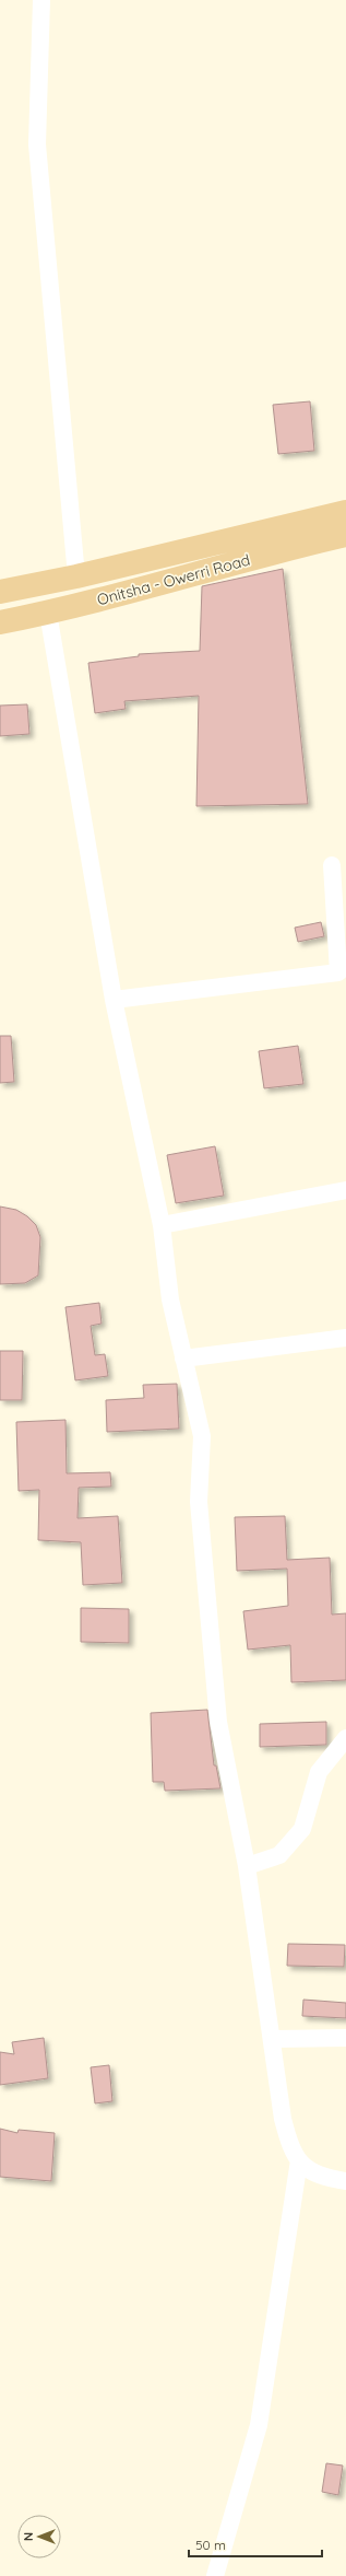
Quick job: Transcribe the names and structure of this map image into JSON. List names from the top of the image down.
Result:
{
  "streets": {
    "highway": ["Onitsha - Owerri Road"]
  },
  "scale_bar": "50 m",
  "north": "left"
}
